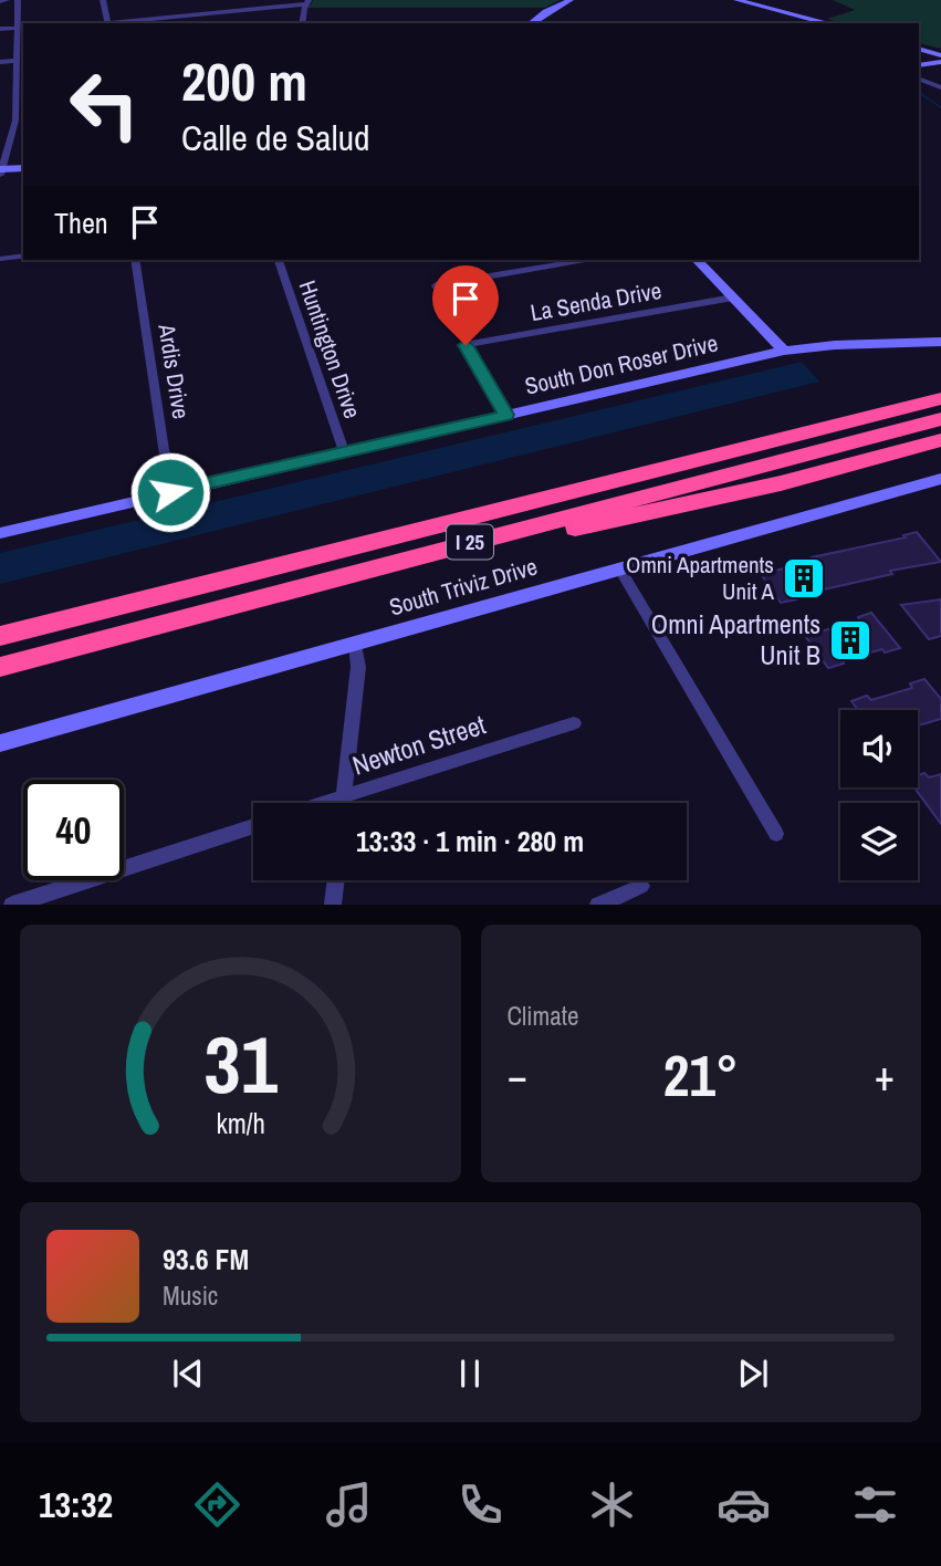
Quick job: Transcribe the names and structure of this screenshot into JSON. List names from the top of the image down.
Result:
{
  "streets": {
    "highway": ["I 25"],
    "street": [
      "La Senda Drive",
      "Huntington Drive",
      "South Don Roser Drive",
      "Ardis Drive",
      "South Triviz Drive",
      "Newton Street"
    ]
  },
  "crossings": [
    ["Huntington Drive", "South Don Roser Drive"],
    ["South Don Roser Drive", "Ardis Drive"]
  ],
  "places": {
    "building": ["Omni Apartments Unit A", "Omni Apartments Unit B"]
  },
  "page": {
    "turn": ["200 m", "Calle de Salud"],
    "then": "Then",
    "limit": "40",
    "trip": "13:33 · 1 min · 280 m",
    "tile": "Climate",
    "heat": ["−", "21°", "+"],
    "song": ["93.6 FM", "Music"],
    "tabs": "13:32",
    "gauge": ["31", "km/h"]
  }
}
